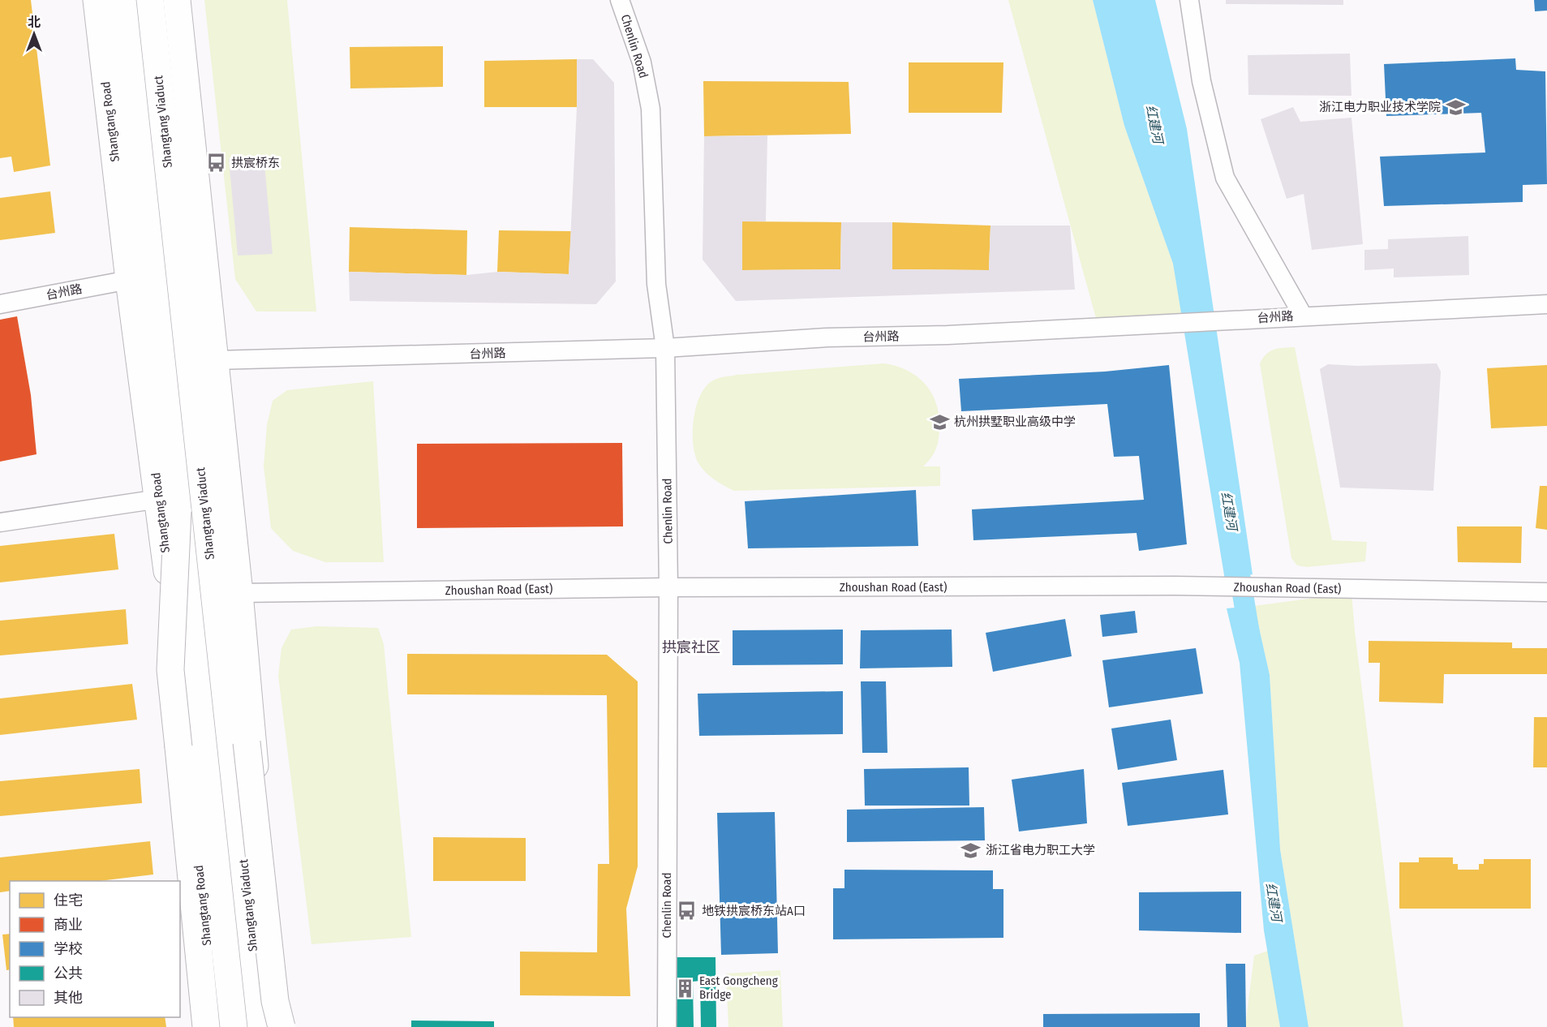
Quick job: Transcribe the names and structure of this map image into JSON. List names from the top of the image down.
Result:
{
  "streets": {
    "main road": ["Shangtang Road", "Shangtang Viaduct"],
    "street": ["Chenlin Road", "台州路", "Zhoushan Road (East)"]
  },
  "crossings": [
    ["Chenlin Road", "台州路"],
    ["Chenlin Road", "Zhoushan Road (East)"],
    ["Shangtang Road", "台州路"]
  ],
  "districts": ["拱宸社区"],
  "water": ["红建河"],
  "places": {
    "school or university": ["浙江电力职业技术学院", "杭州拱墅职业高级中学", "浙江省电力职工大学"],
    "bus stop": ["拱宸桥东", "地铁拱宸桥东站A口"],
    "building": ["East Gongcheng Bridge"]
  },
  "legend": [
    "住宅",
    "商业",
    "学校",
    "公共",
    "其他"
  ],
  "north": "top"
}
